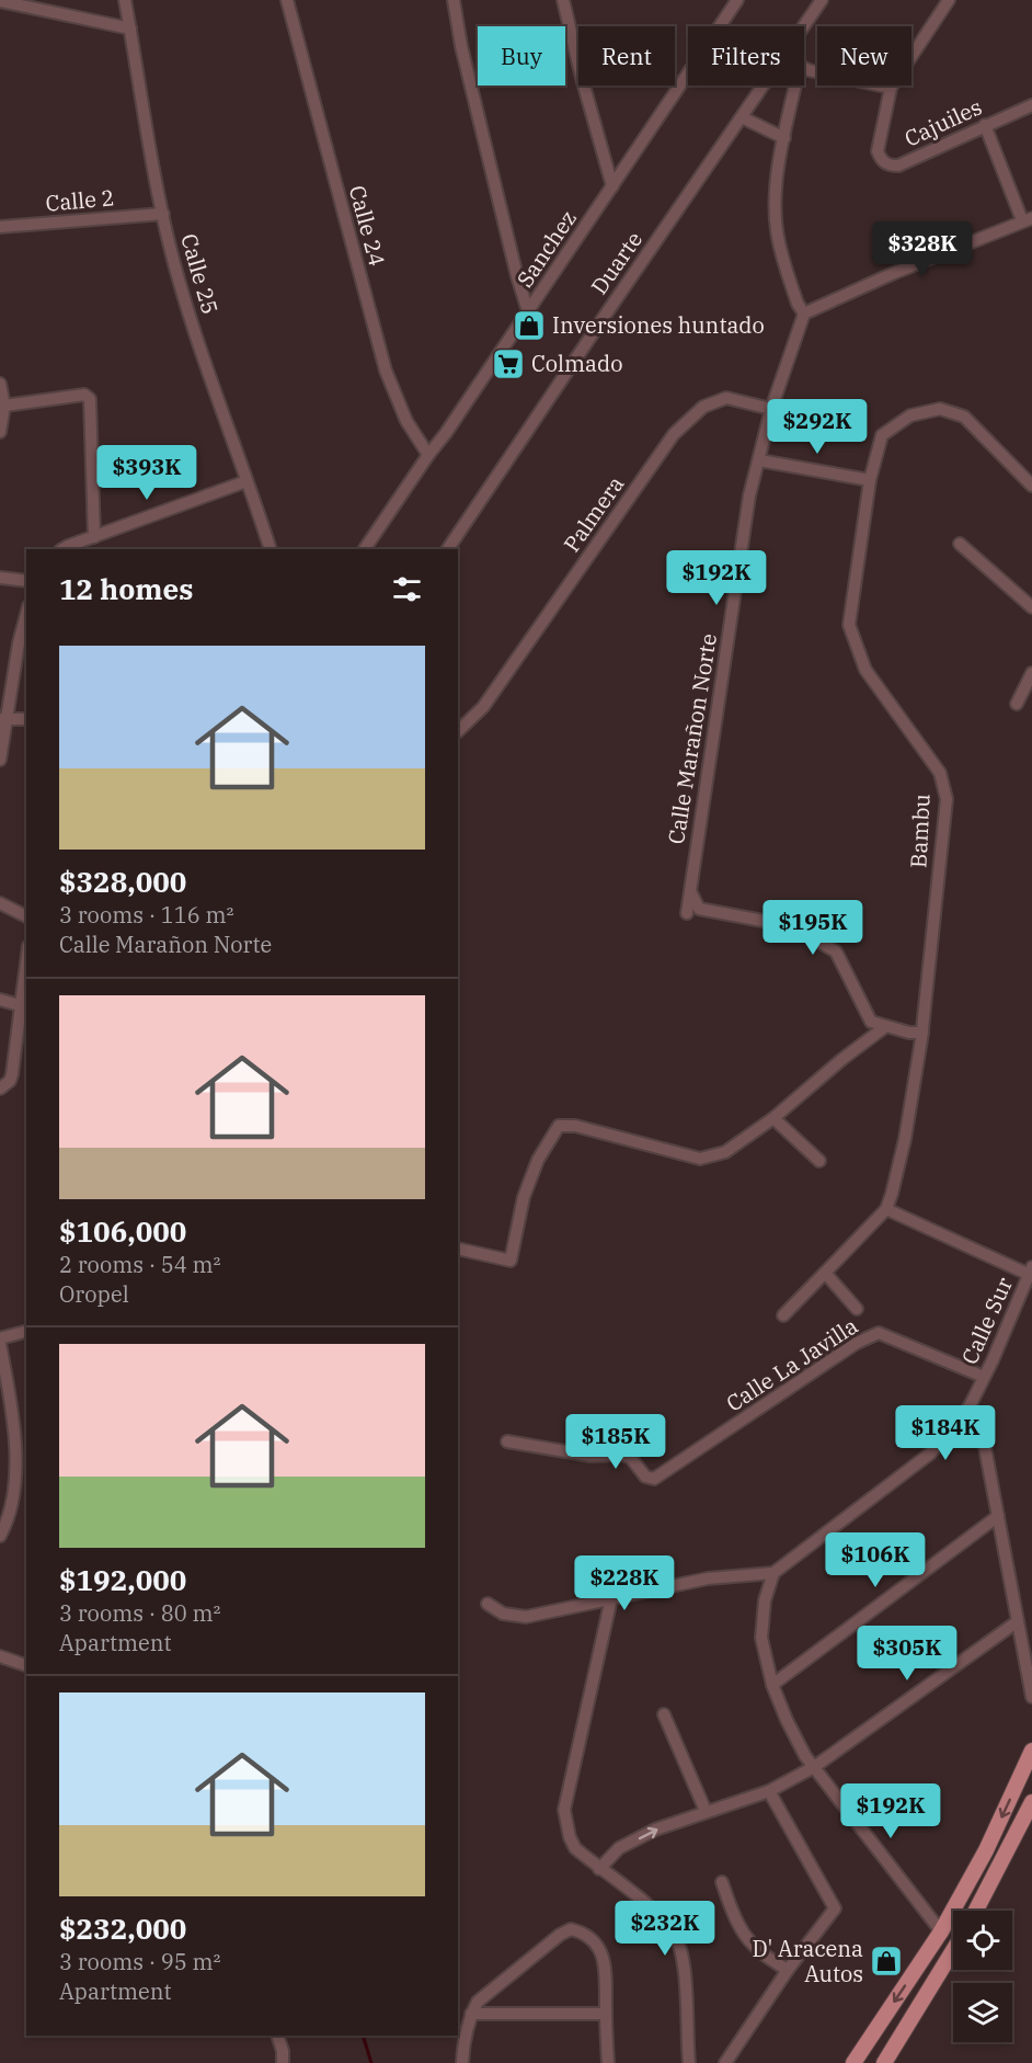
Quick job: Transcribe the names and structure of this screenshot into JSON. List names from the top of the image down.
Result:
{
  "streets": {
    "street": [
      "Cajuiles",
      "Calle 2",
      "Calle 24",
      "Sanchez",
      "Duarte",
      "Calle 25",
      "Palmera",
      "Calle Marañon Norte",
      "Bambu",
      "Calle Sur",
      "Calle La Javilla"
    ]
  },
  "crossings": [
    ["Calle 2", "Calle 25"],
    ["Calle 24", "Sanchez"],
    ["Palmera", "Calle Marañon Norte"],
    ["Calle Sur", "Calle La Javilla"]
  ],
  "places": {
    "shop": ["Inversiones huntado", "D' Aracena Autos"],
    "supermarket": ["Colmado"]
  },
  "page": {
    "chip": [
      "Buy",
      "Rent",
      "Filters",
      "New"
    ],
    "price": [
      "$328K",
      "$292K",
      "$393K",
      "$192K",
      "$195K",
      "$184K",
      "$185K",
      "$106K",
      "$228K",
      "$305K",
      "$192K",
      "$232K"
    ],
    "heading": "12 homes",
    "list": [
      {
        "name": "$328,000",
        "note": "3 rooms · 116 m² · Calle Marañon Norte"
      },
      {
        "name": "$106,000",
        "note": "2 rooms · 54 m² · Oropel"
      },
      {
        "name": "$192,000",
        "note": "3 rooms · 80 m² · Apartment"
      },
      {
        "name": "$232,000",
        "note": "3 rooms · 95 m² · Apartment"
      }
    ]
  }
}
